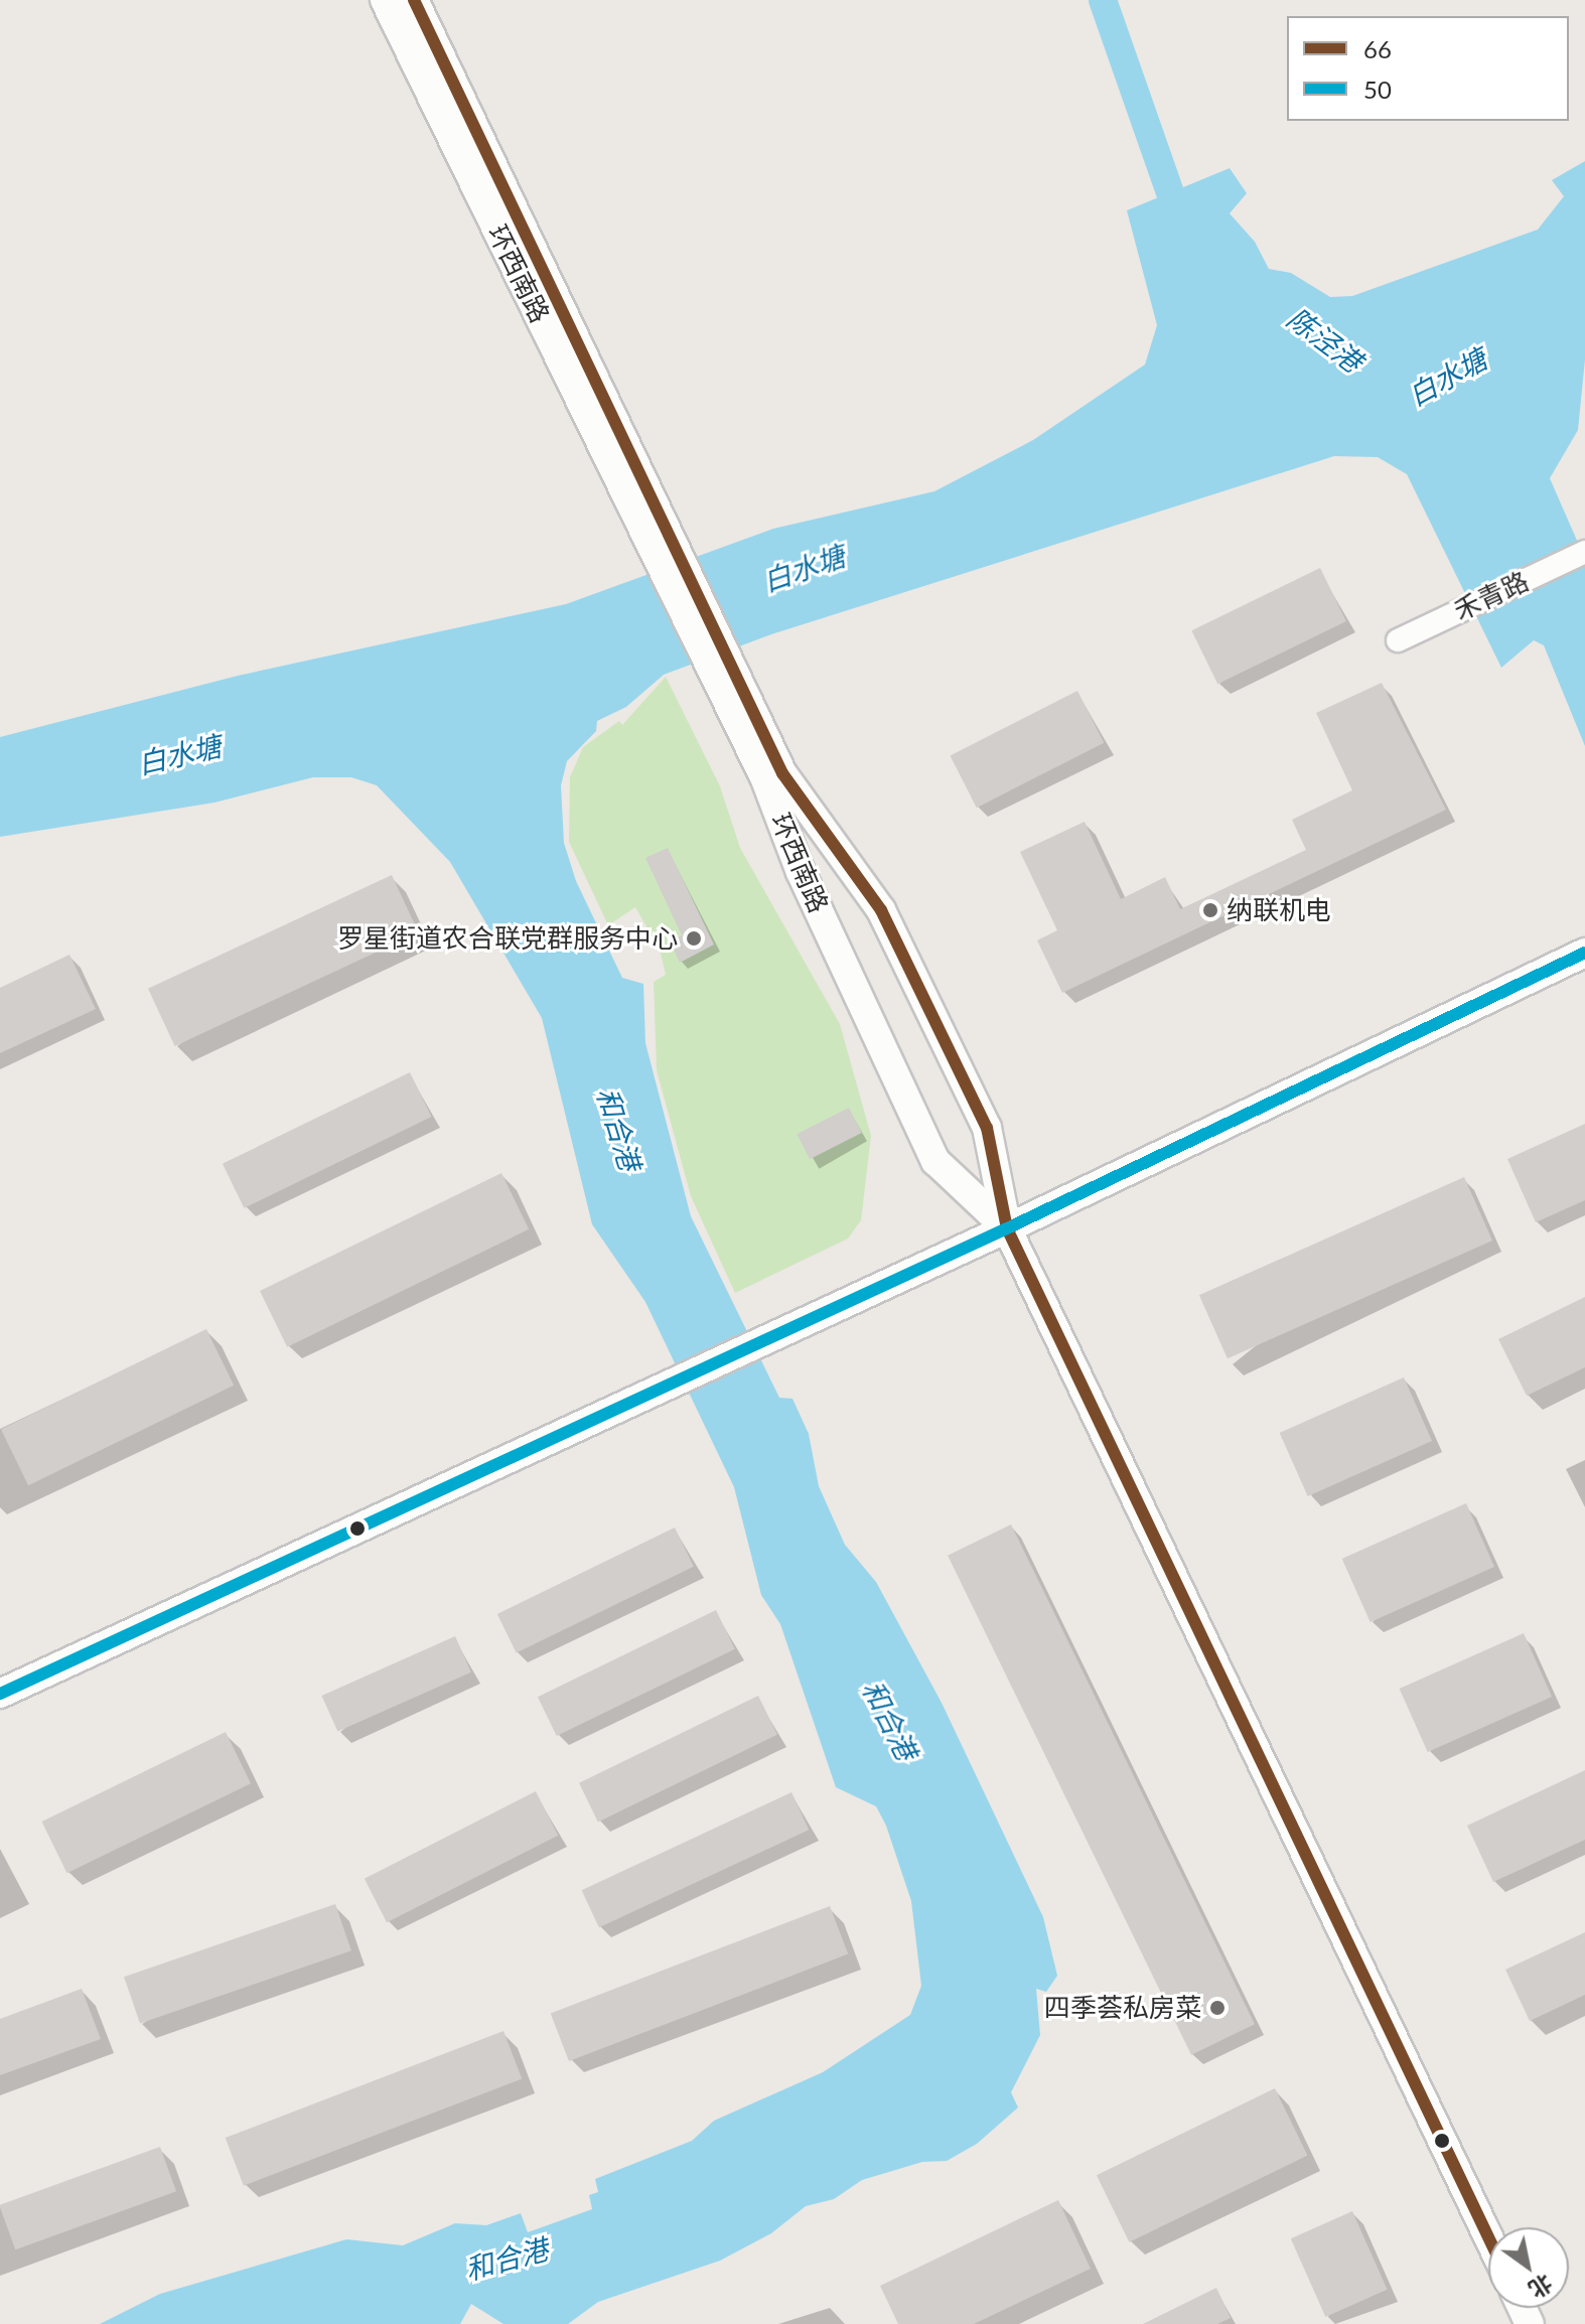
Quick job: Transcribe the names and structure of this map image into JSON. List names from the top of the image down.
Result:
{
  "streets": {
    "street": ["环西南路", "禾青路"]
  },
  "water": ["陈泾港", "白水塘", "和合港"],
  "places": ["纳联机电", "罗星街道农合联党群服务中心", "四季荟私房菜"],
  "lines": ["transit line 66", "transit line 50"],
  "legend": ["66", "50"],
  "north": "bottom right"
}
